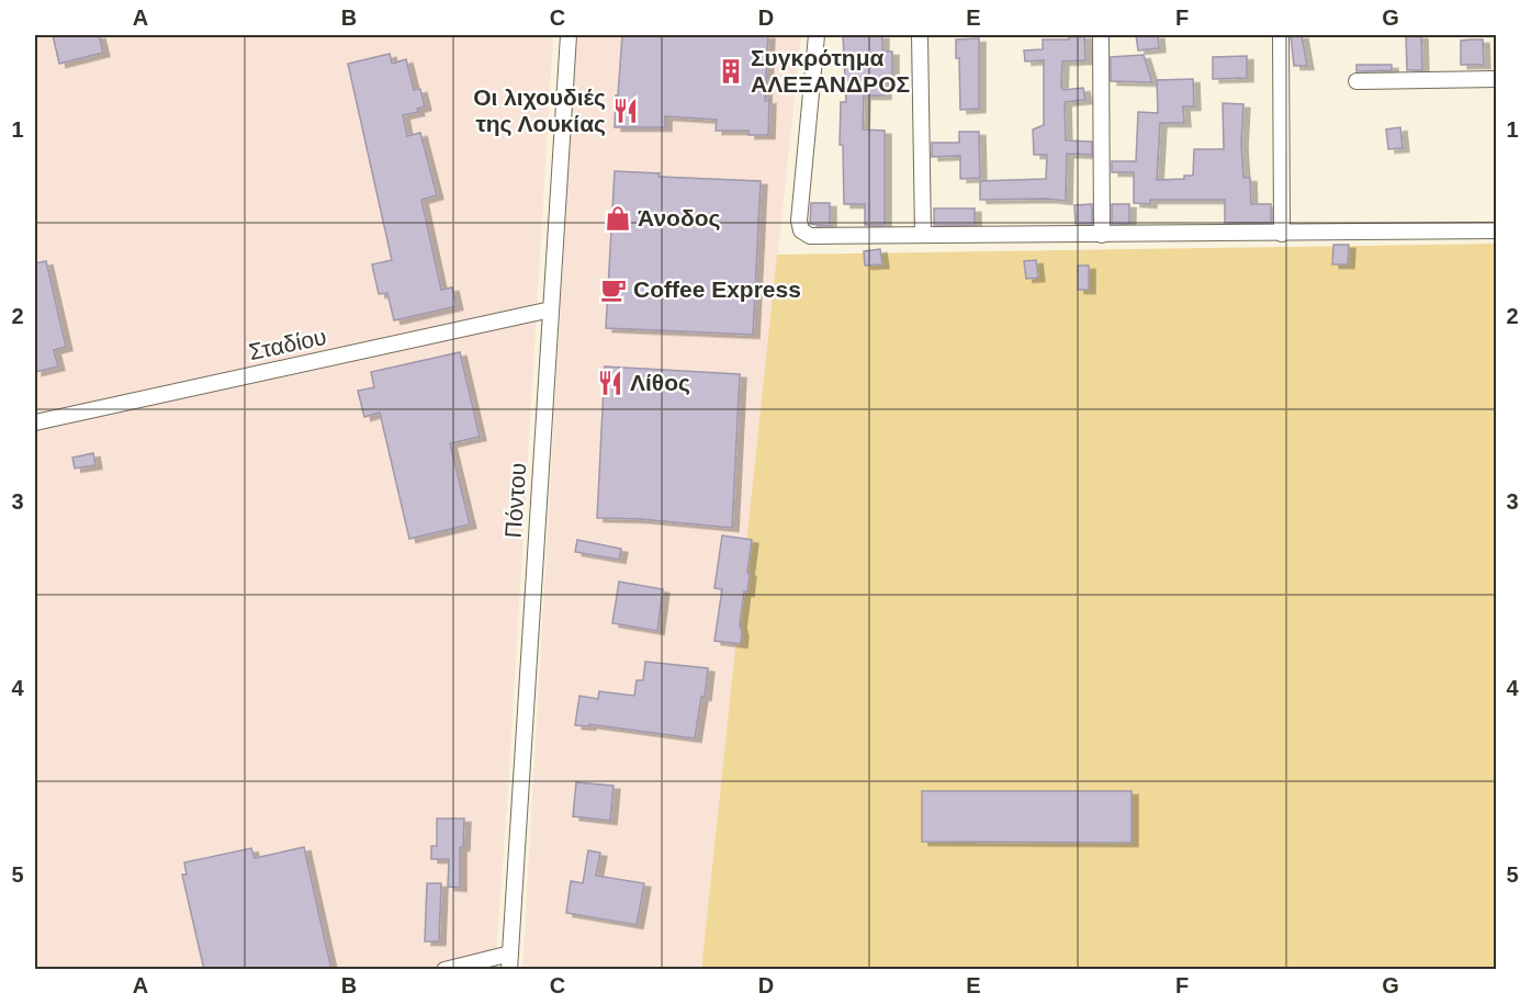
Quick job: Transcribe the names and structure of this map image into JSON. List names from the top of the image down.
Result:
{
  "streets": {
    "street": ["Σταδίου", "Πόντου"]
  },
  "crossings": [
    ["Σταδίου", "Πόντου"]
  ],
  "places": {
    "building": ["Συγκρότημα ΑΛΕΞΑΝΔΡΟΣ"],
    "restaurant": ["Οι λιχουδιές της Λουκίας", "Λίθος"],
    "shop": ["Άνοδος"],
    "cafe": ["Coffee Express"]
  },
  "grid": {
    "columns": [
      "A",
      "B",
      "C",
      "D",
      "E",
      "F",
      "G"
    ],
    "rows": [
      "1",
      "2",
      "3",
      "4",
      "5"
    ]
  }
}
